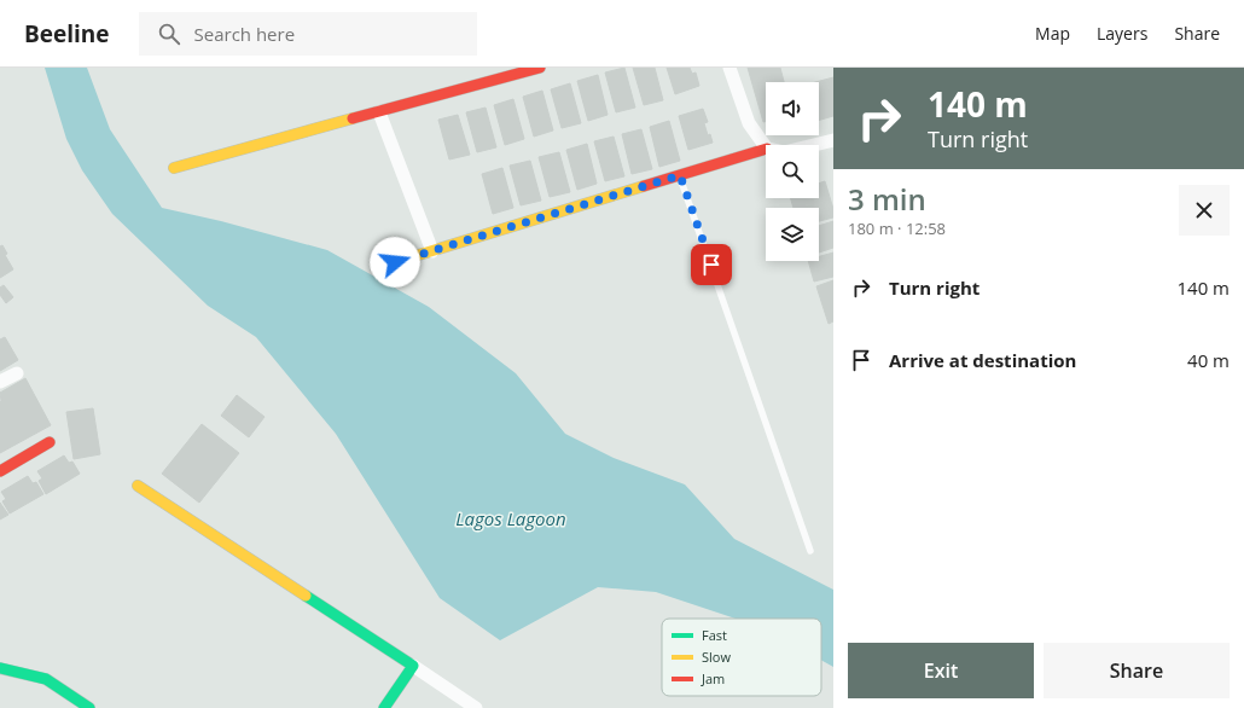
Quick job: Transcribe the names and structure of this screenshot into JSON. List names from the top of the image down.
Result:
{
  "water": ["Lagos Lagoon"],
  "legend": ["Fast", "Slow", "Jam"],
  "page": {
    "header": "Beeline",
    "search": "Search here",
    "nav": ["Map", "Layers", "Share"],
    "turn": ["140 m", "Turn right"],
    "heading": ["3 min", "180 m · 12:58"],
    "list": [
      {
        "name": "Turn right",
        "value": "140 m"
      },
      {
        "name": "Arrive at destination",
        "value": "40 m"
      }
    ],
    "buttons": ["Exit", "Share"]
  }
}
